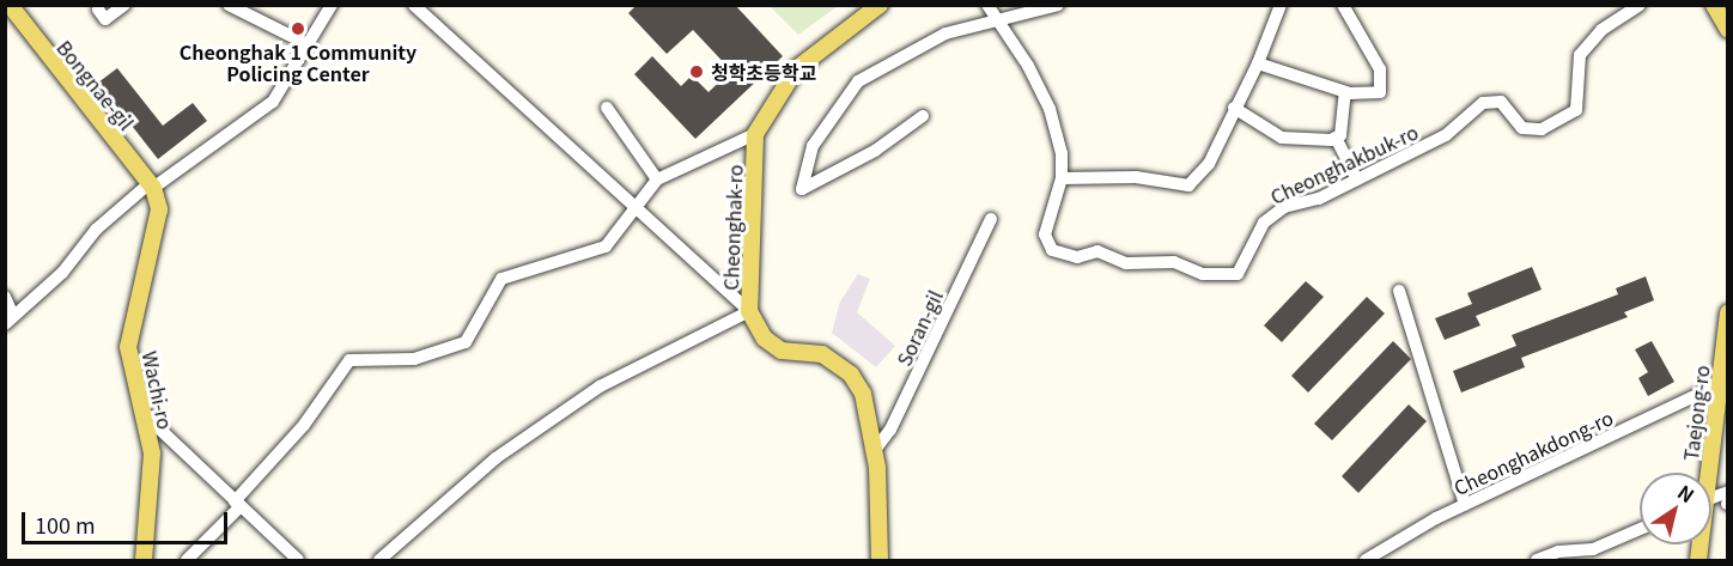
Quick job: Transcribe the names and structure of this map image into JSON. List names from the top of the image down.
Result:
{
  "streets": {
    "main road": [
      "Bongnae-gil",
      "Cheonghak-ro",
      "Wachi-ro",
      "Taejong-ro"
    ],
    "street": ["Cheonghakbuk-ro", "Soran-gil", "Cheonghakdong-ro"]
  },
  "crossings": [
    ["Bongnae-gil", "Wachi-ro"],
    ["Cheonghak-ro", "Soran-gil"],
    ["Taejong-ro", "Cheonghakdong-ro"]
  ],
  "places": ["Cheonghak 1 Community Policing Center", "청학초등학교"],
  "scale_bar": "100 m",
  "north": "top right"
}
